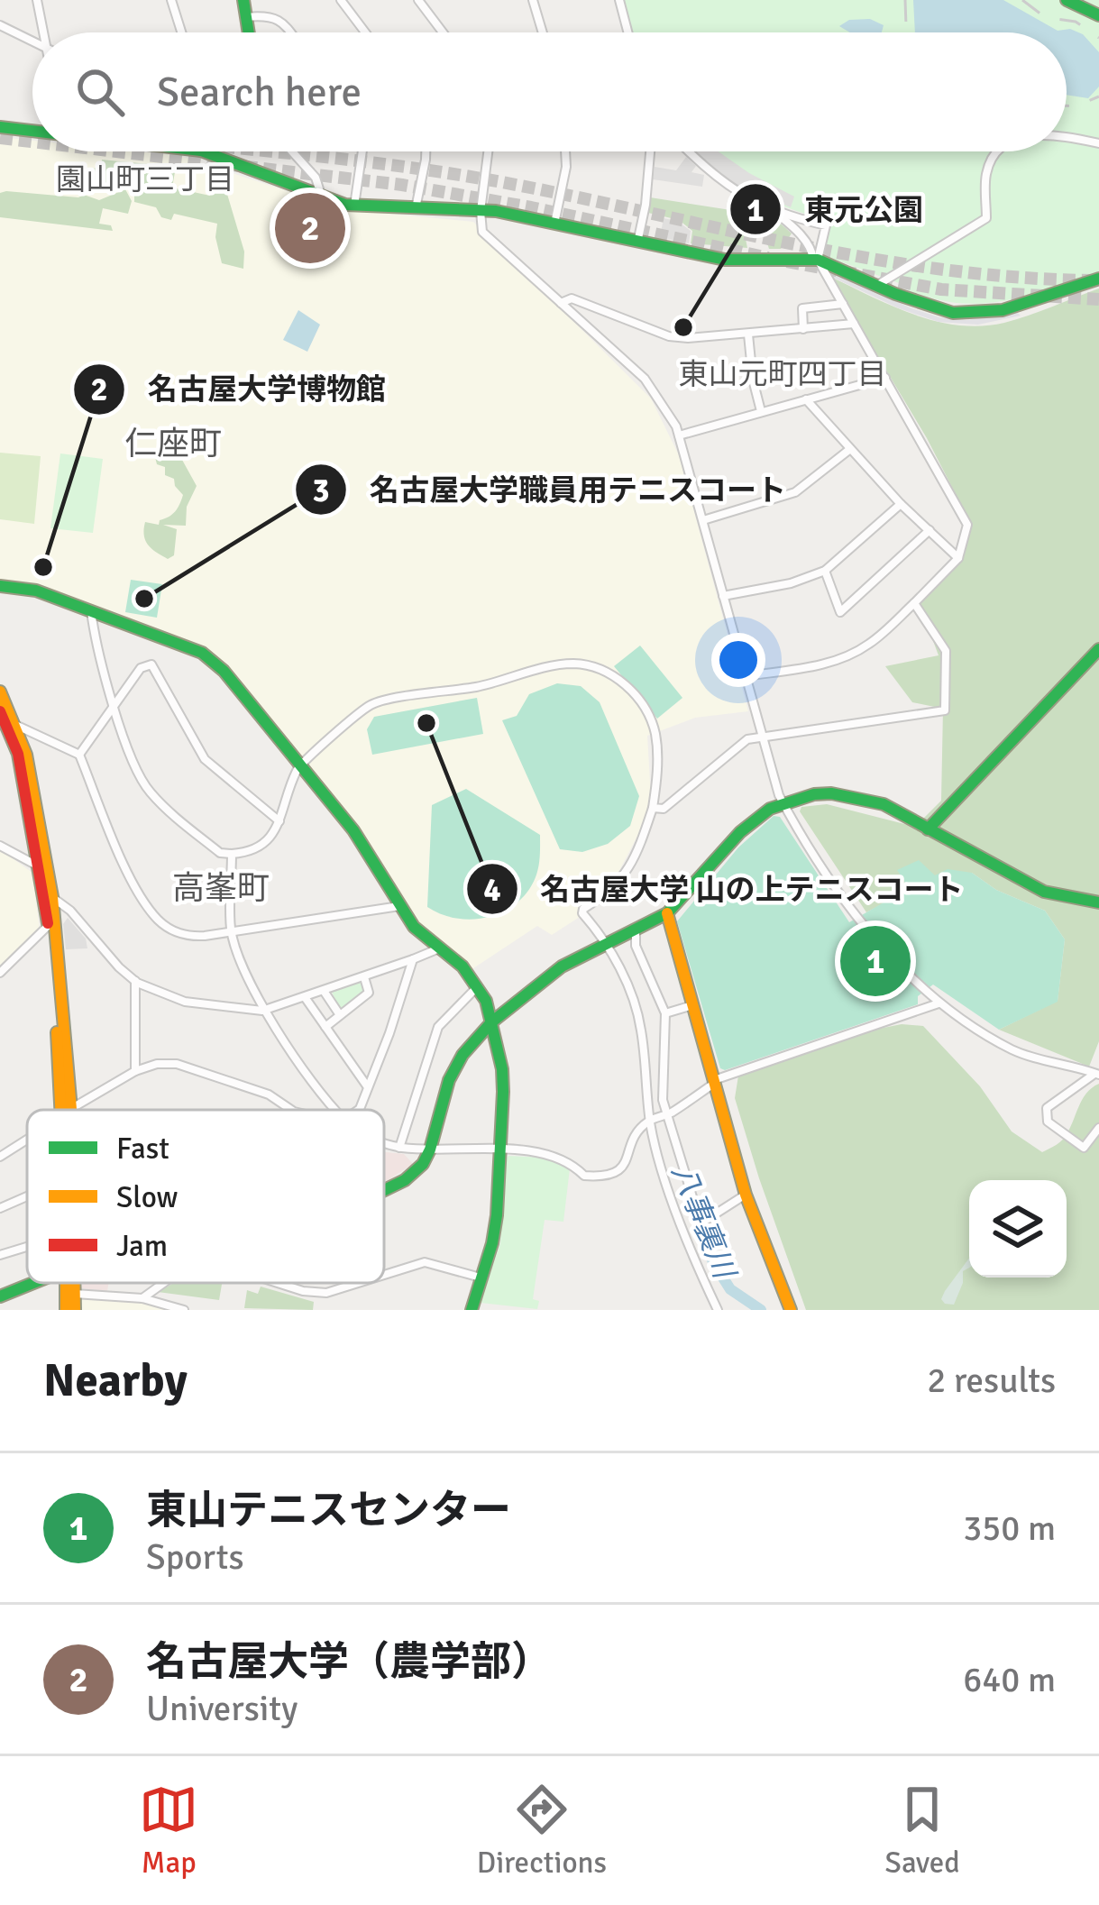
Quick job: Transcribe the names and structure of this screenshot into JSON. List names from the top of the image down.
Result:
{
  "districts": [
    "園山町三丁目",
    "東山元町四丁目",
    "仁座町",
    "高峯町"
  ],
  "water": ["八事裏川"],
  "places": [
    "東元公園",
    "名古屋大学博物館",
    "名古屋大学職員用テニスコート",
    "名古屋大学 山の上テニスコート"
  ],
  "legend": ["Fast", "Slow", "Jam"],
  "page": {
    "search": "Search here",
    "pins": ["2", "1"],
    "heading": ["Nearby", "2 results"],
    "list": [
      {
        "mark": "1",
        "name": "東山テニスセンター",
        "note": "Sports",
        "value": "350 m"
      },
      {
        "mark": "2",
        "name": "名古屋大学（農学部）",
        "note": "University",
        "value": "640 m"
      }
    ],
    "nav": ["Map", "Directions", "Saved"]
  }
}
